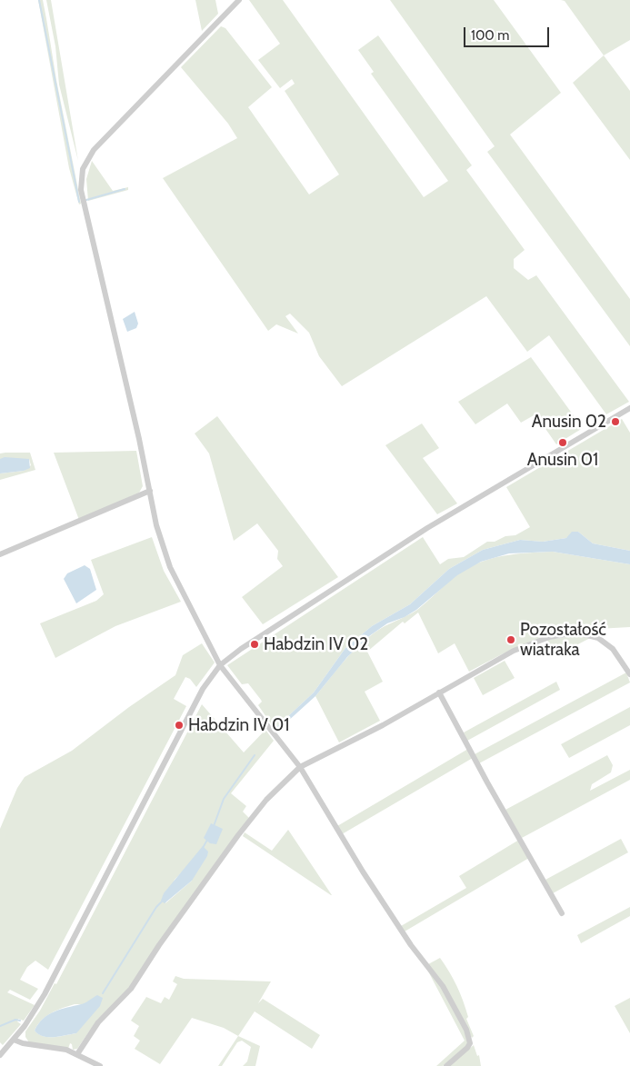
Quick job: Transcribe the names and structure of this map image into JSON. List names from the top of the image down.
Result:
{
  "places": [
    "Anusin 02",
    "Anusin 01",
    "Pozostałość wiatraka",
    "Habdzin IV 02",
    "Habdzin IV 01"
  ],
  "scale_bar": "100 m"
}
